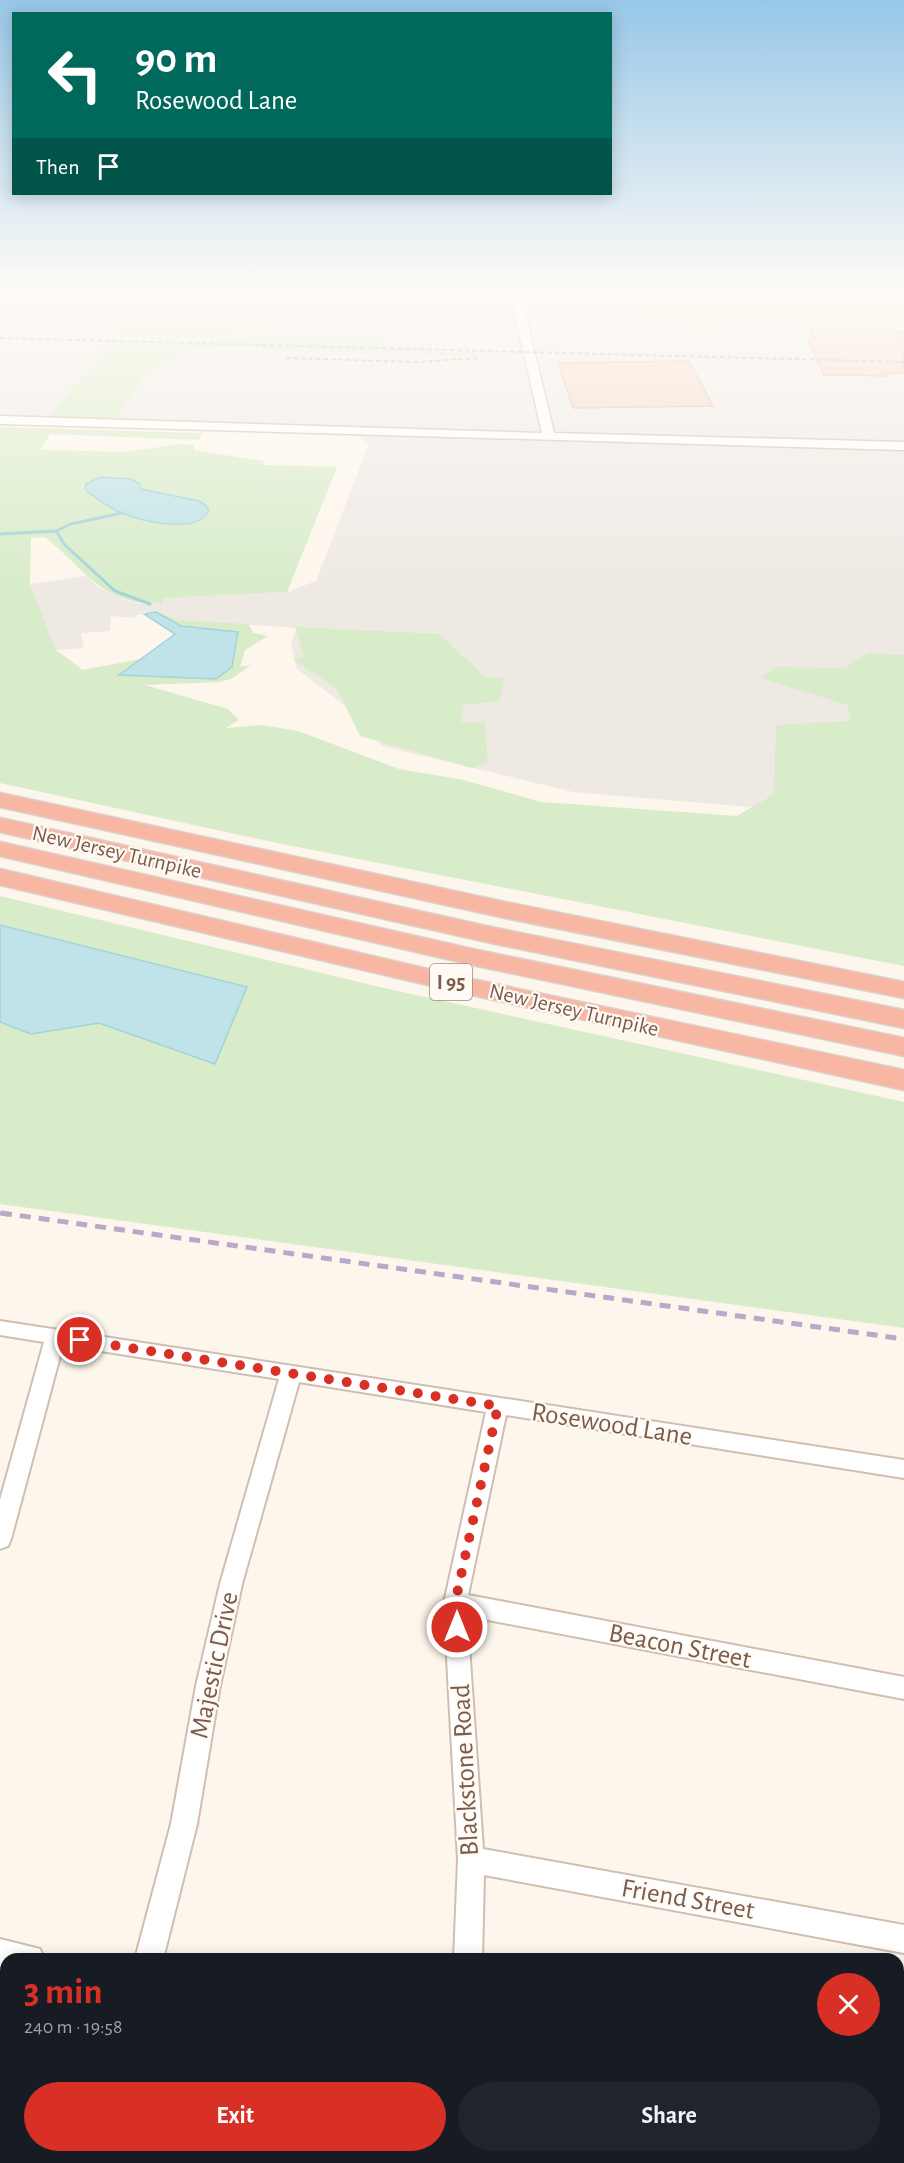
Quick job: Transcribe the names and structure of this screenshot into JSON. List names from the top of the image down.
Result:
{
  "streets": {
    "highway": ["New Jersey Turnpike", "I 95"],
    "street": [
      "Rosewood Lane",
      "Beacon Street",
      "Majestic Drive",
      "Blackstone Road",
      "Friend Street"
    ]
  },
  "crossings": [
    ["Rosewood Lane", "Majestic Drive"],
    ["Rosewood Lane", "Blackstone Road"],
    ["Beacon Street", "Blackstone Road"],
    ["Blackstone Road", "Friend Street"]
  ],
  "page": {
    "turn": ["90 m", "Rosewood Lane"],
    "then": "Then",
    "heading": ["3 min", "240 m · 19:58"],
    "buttons": ["Exit", "Share"]
  }
}
